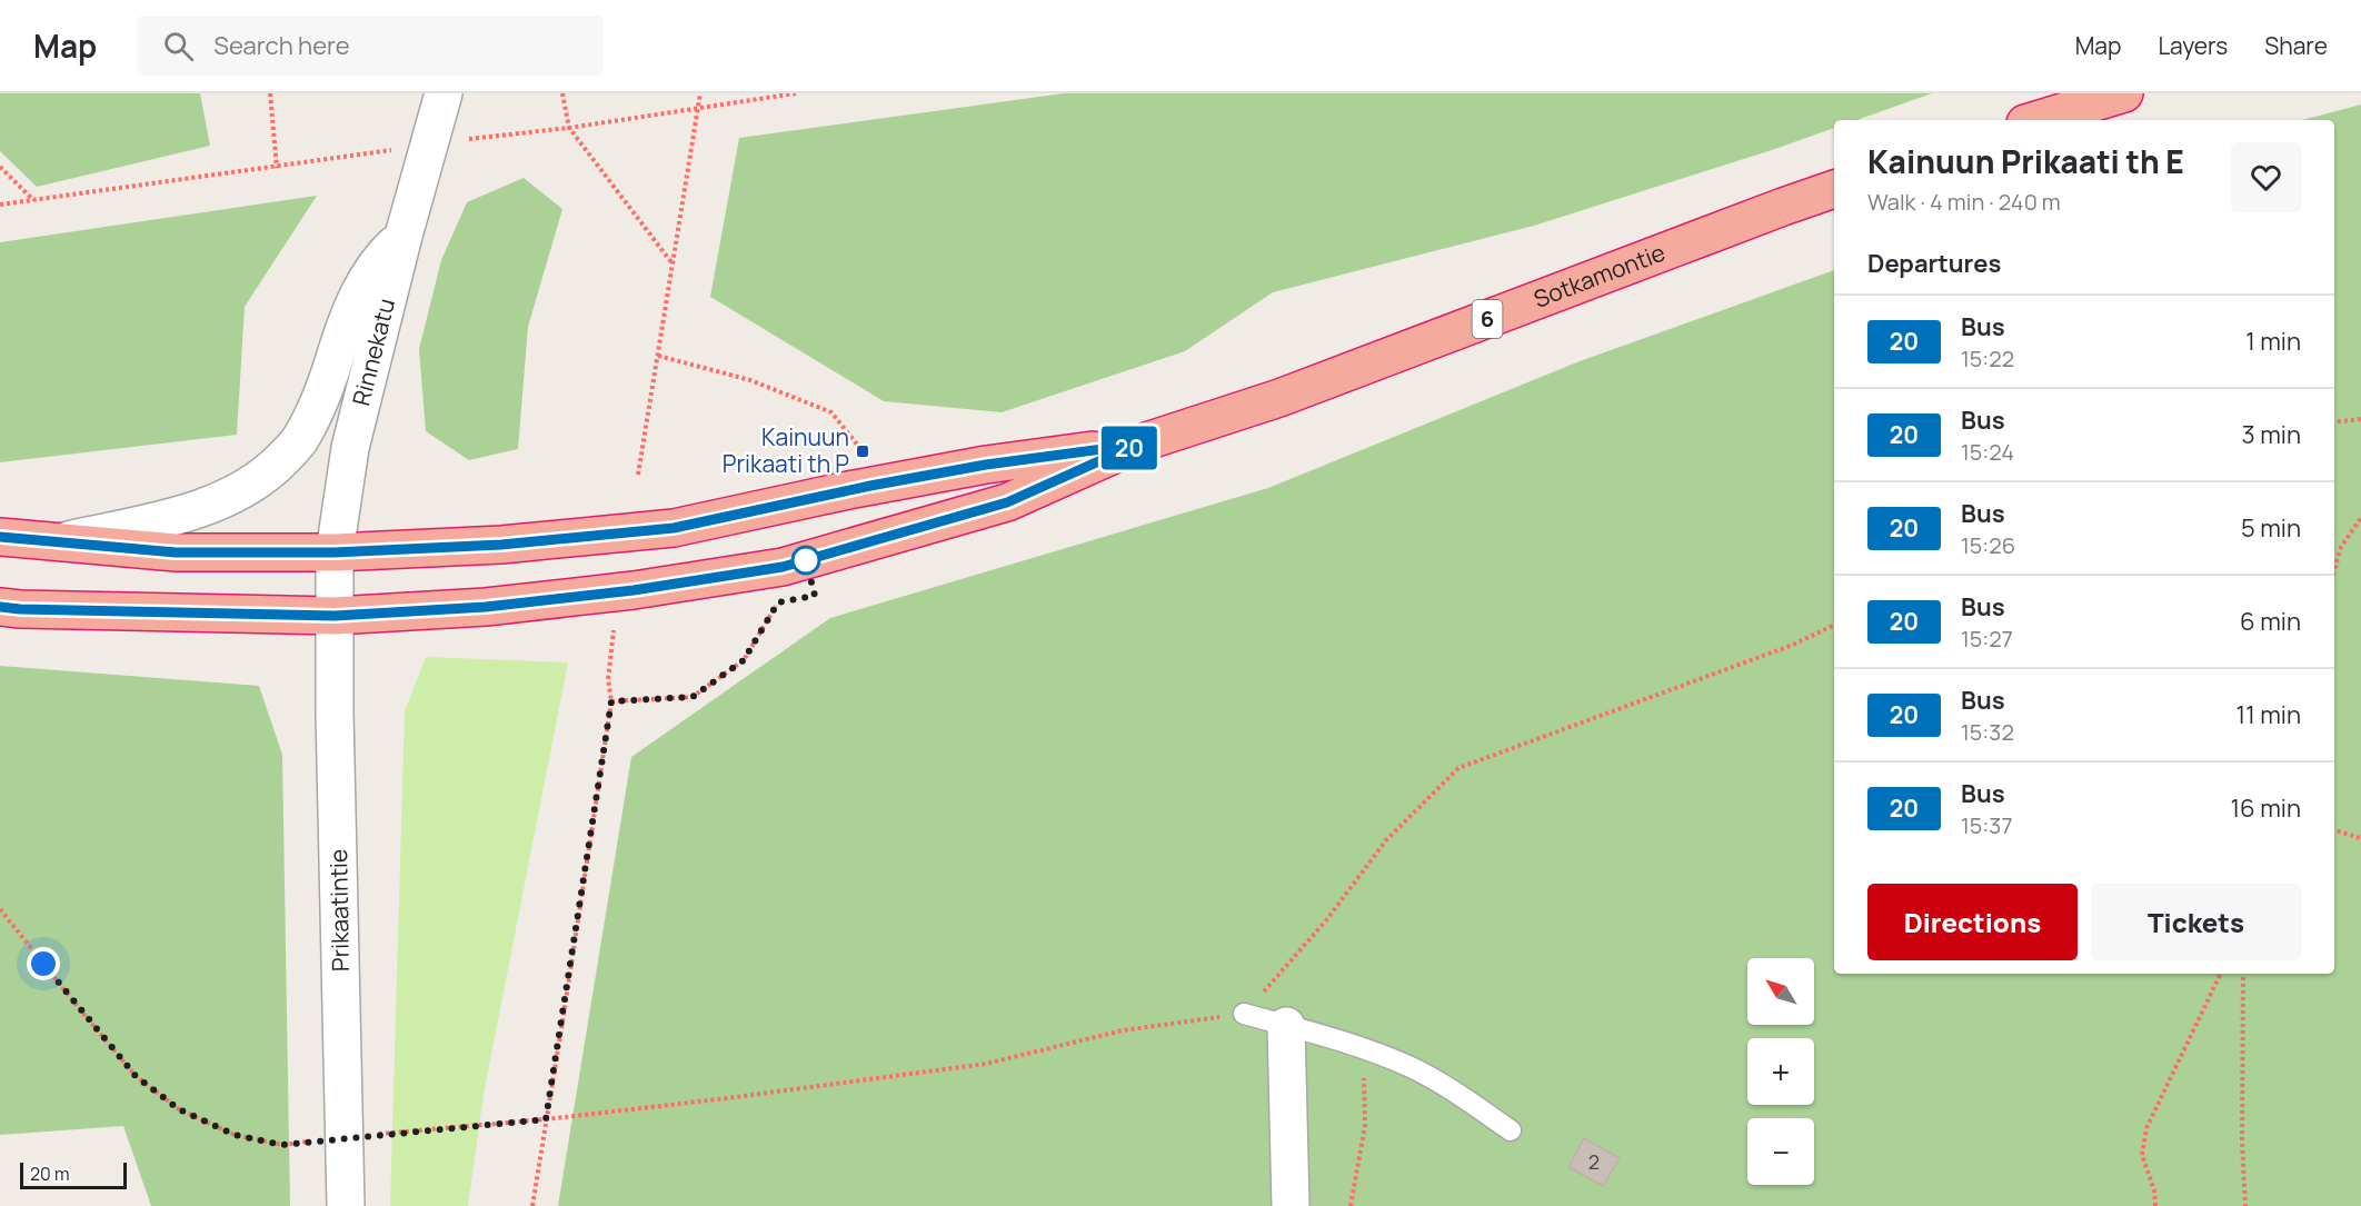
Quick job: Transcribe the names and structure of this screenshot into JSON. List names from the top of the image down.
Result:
{
  "streets": {
    "highway": ["Sotkamontie", "6"],
    "street": ["Rinnekatu", "Prikaatintie"]
  },
  "crossings": [
    ["Sotkamontie", "Rinnekatu"],
    ["Sotkamontie", "Prikaatintie"],
    ["Rinnekatu", "Prikaatintie"]
  ],
  "places": {
    "transit": ["Kainuun Prikaati th P"]
  },
  "lines": ["bus line 20"],
  "house_numbers": ["2"],
  "scale_bar": "20 m",
  "north": "top left",
  "page": {
    "header": "Map",
    "search": "Search here",
    "nav": ["Map", "Layers", "Share"],
    "on_map": "20",
    "heading": [
      ["Kainuun Prikaati th E", "Walk · 4 min · 240 m"],
      "Departures"
    ],
    "list": [
      {
        "mark": "20",
        "name": "Bus",
        "note": "15:22",
        "value": "1 min"
      },
      {
        "mark": "20",
        "name": "Bus",
        "note": "15:24",
        "value": "3 min"
      },
      {
        "mark": "20",
        "name": "Bus",
        "note": "15:26",
        "value": "5 min"
      },
      {
        "mark": "20",
        "name": "Bus",
        "note": "15:27",
        "value": "6 min"
      },
      {
        "mark": "20",
        "name": "Bus",
        "note": "15:32",
        "value": "11 min"
      },
      {
        "mark": "20",
        "name": "Bus",
        "note": "15:37",
        "value": "16 min"
      }
    ],
    "buttons": ["Directions", "Tickets"],
    "map_buttons": ["+", "−"],
    "scale": "20 m"
  }
}
